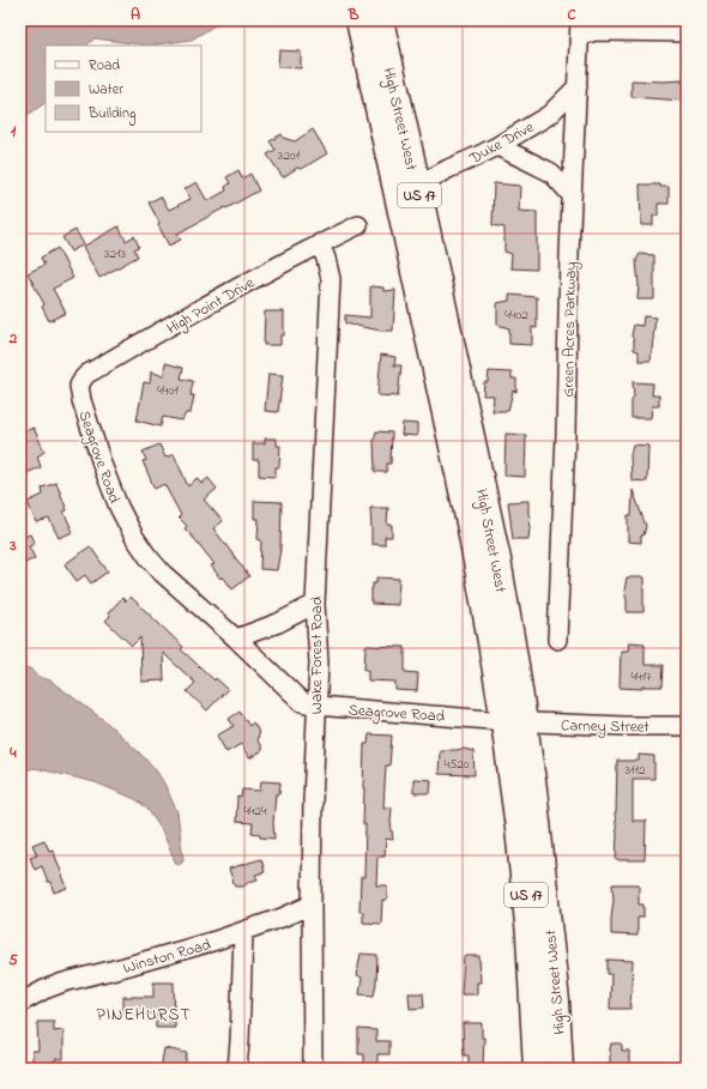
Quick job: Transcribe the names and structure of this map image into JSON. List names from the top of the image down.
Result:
{
  "streets": {
    "main road": ["High Street West", "US 17"],
    "street": [
      "Duke Drive",
      "High Point Drive",
      "Green Acres Parkway",
      "Seagrove Road",
      "Wake Forest Road",
      "Carney Street",
      "Winston Road"
    ]
  },
  "crossings": [
    ["High Street West", "Duke Drive"],
    ["High Street West", "Seagrove Road"],
    ["High Street West", "Carney Street"],
    ["Duke Drive", "Green Acres Parkway"],
    ["High Point Drive", "Seagrove Road"],
    ["High Point Drive", "Wake Forest Road"],
    ["Seagrove Road", "Wake Forest Road"],
    ["Seagrove Road", "Carney Street"],
    ["Wake Forest Road", "Winston Road"]
  ],
  "districts": ["PINEHURST"],
  "house_numbers": [
    "3201",
    "3213",
    "4402",
    "4401",
    "4417",
    "4520",
    "3112",
    "4424"
  ],
  "legend": ["Road", "Water", "Building"],
  "grid": {
    "columns": ["A", "B", "C"],
    "rows": [
      "1",
      "2",
      "3",
      "4",
      "5"
    ]
  }
}
